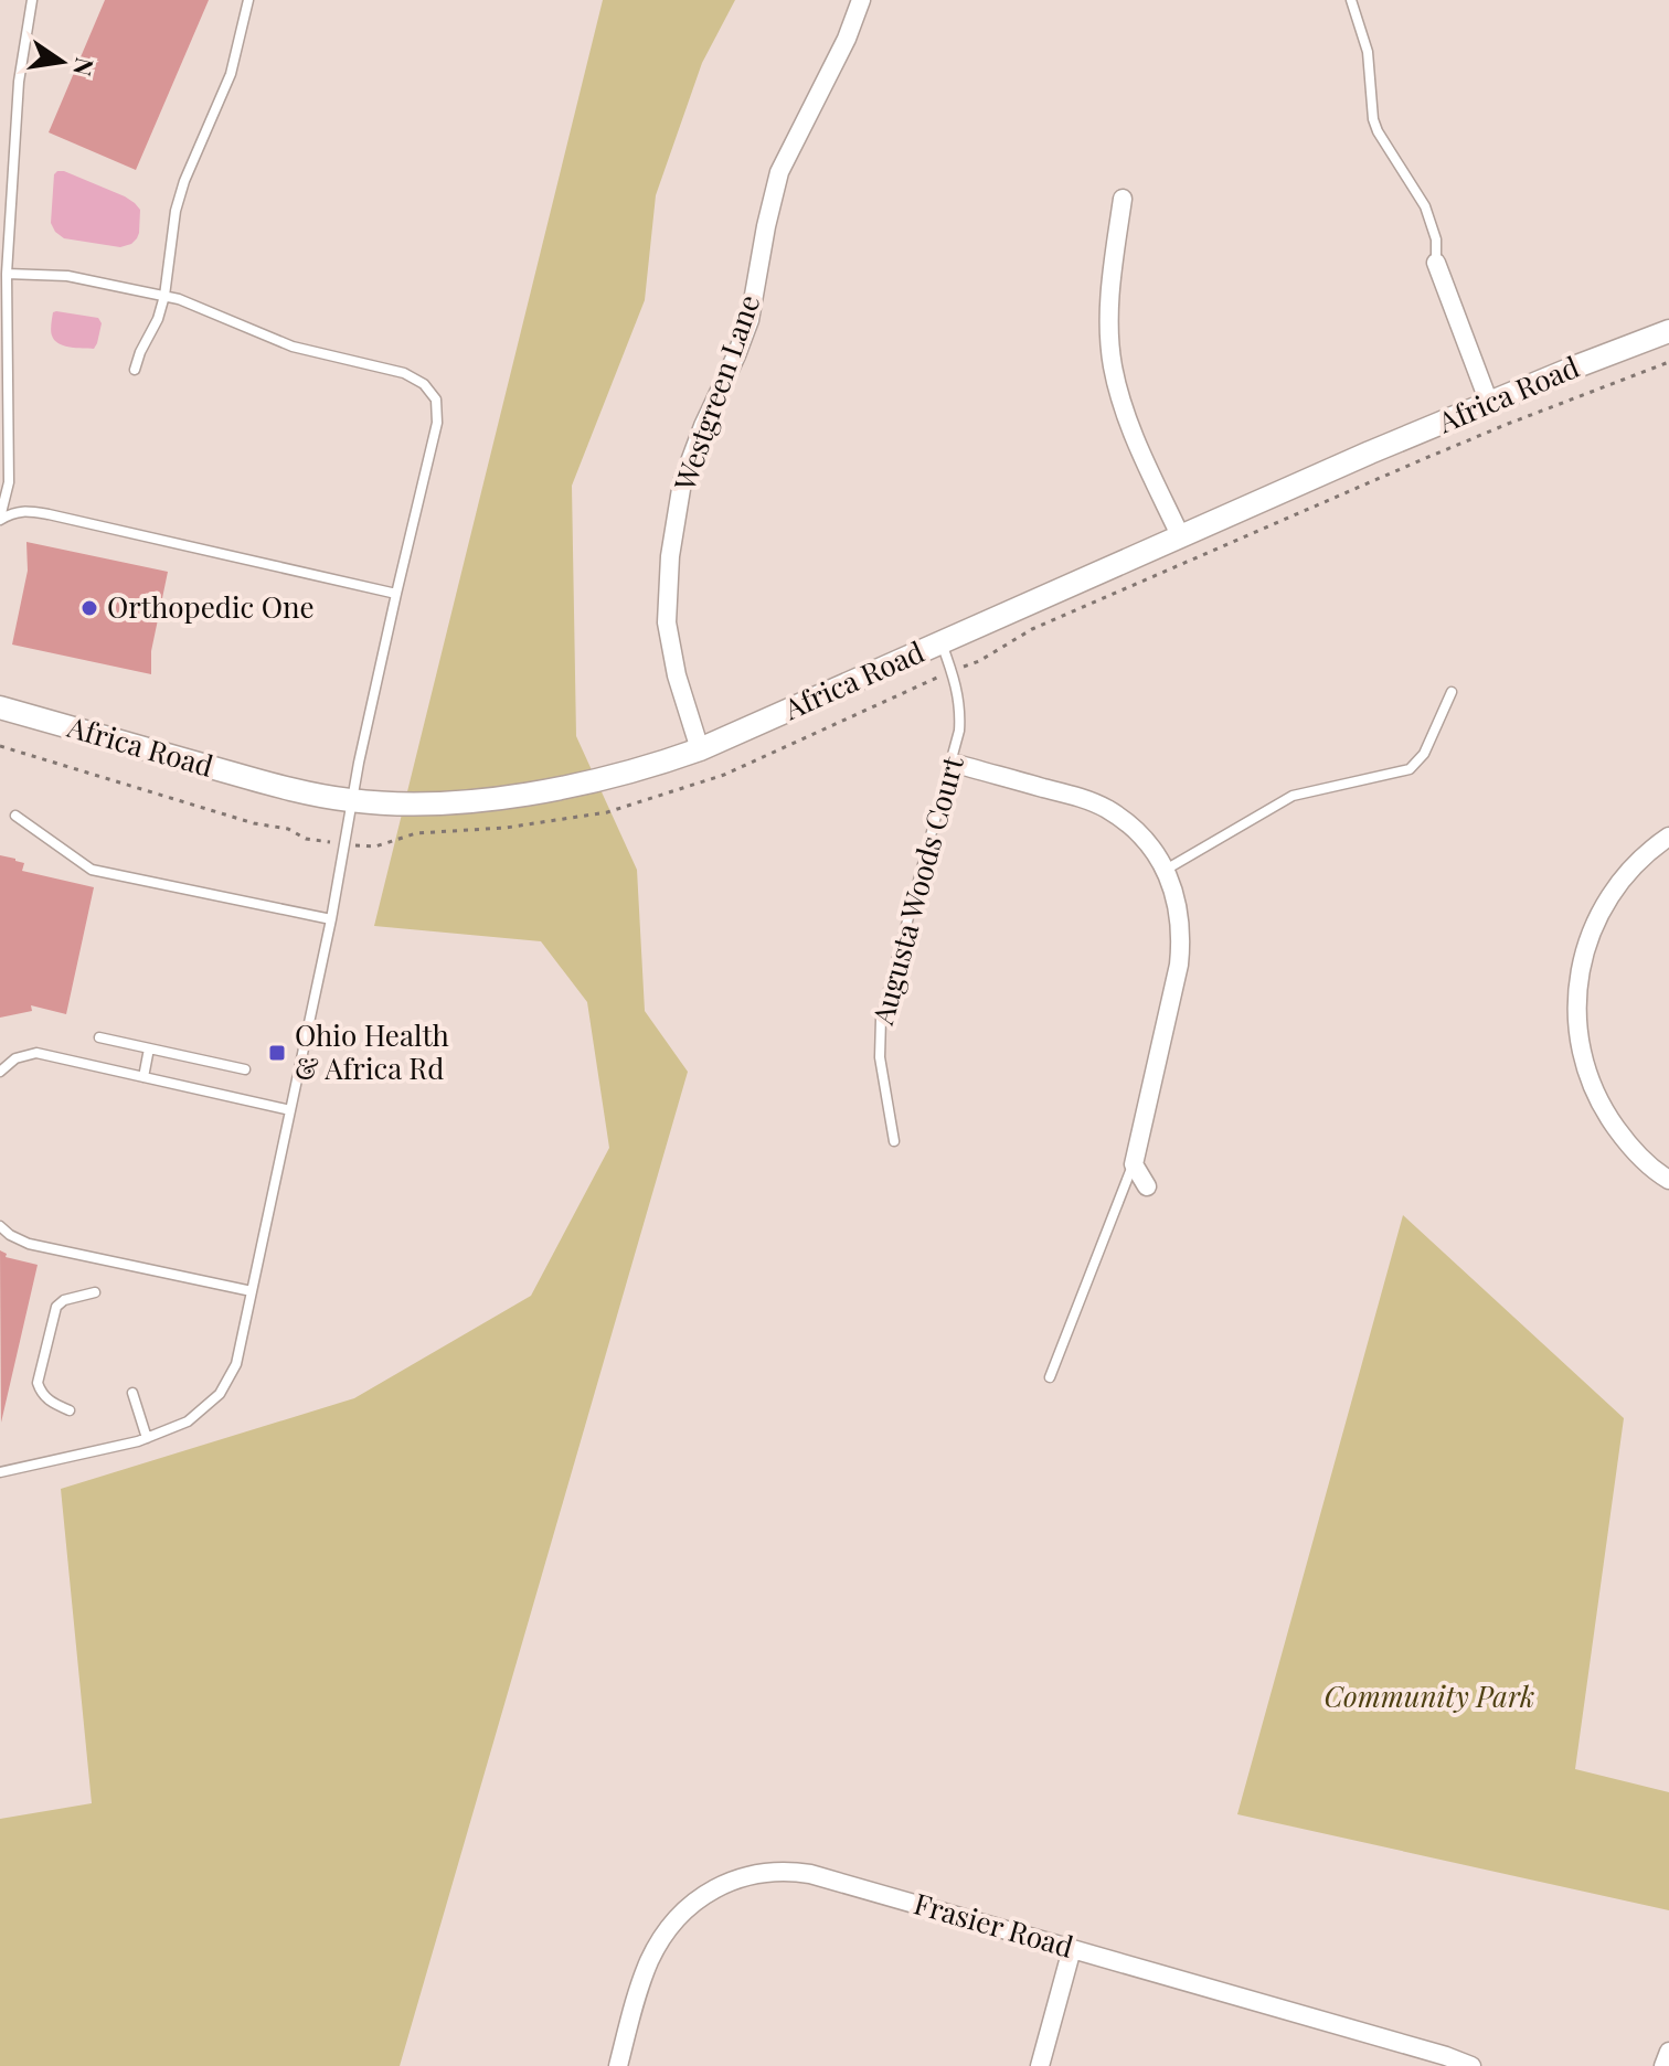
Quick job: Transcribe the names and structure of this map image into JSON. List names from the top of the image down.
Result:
{
  "streets": {
    "street": ["Westgreen Lane", "Africa Road", "Frasier Road"],
    "lane": ["Augusta Woods Court"]
  },
  "crossings": [
    ["Westgreen Lane", "Africa Road"],
    ["Africa Road", "Augusta Woods Court"]
  ],
  "parks": ["Community Park"],
  "places": {
    "other": ["Orthopedic One"],
    "transit": ["Ohio Health & Africa Rd"]
  },
  "north": "right"
}
